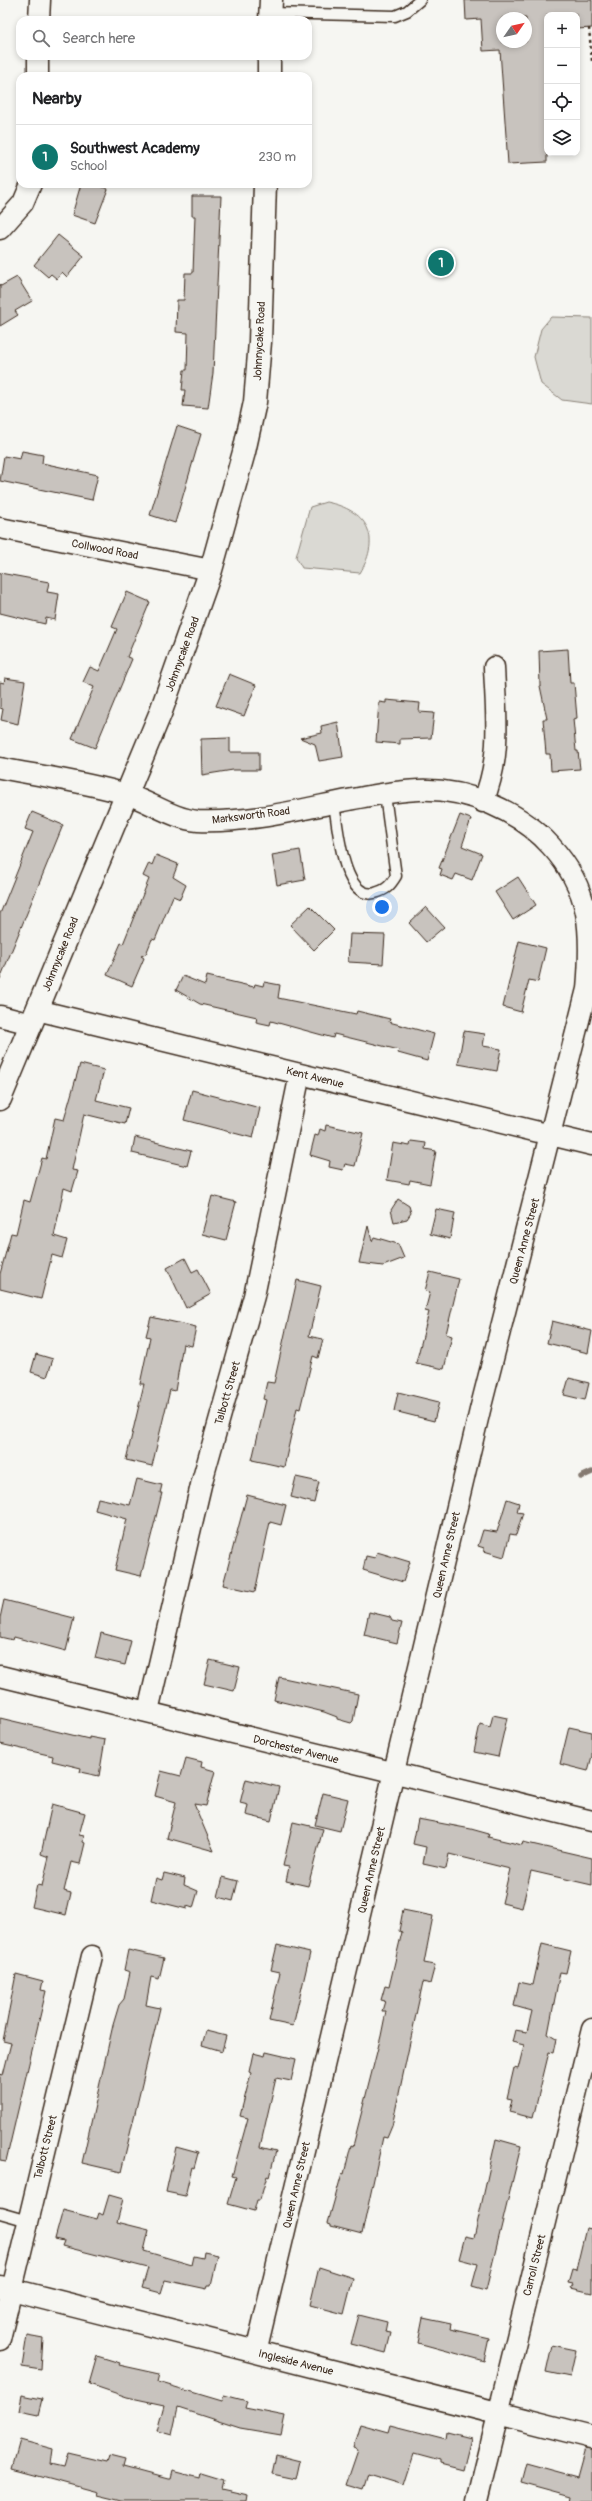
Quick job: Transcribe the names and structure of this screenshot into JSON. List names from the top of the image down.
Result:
{
  "streets": {
    "main road": ["Johnnycake Road", "Ingleside Avenue"],
    "street": [
      "Collwood Road",
      "Marksworth Road",
      "Kent Avenue",
      "Queen Anne Street",
      "Talbott Street",
      "Dorchester Avenue",
      "Carroll Street"
    ]
  },
  "crossings": [
    ["Johnnycake Road", "Collwood Road"],
    ["Johnnycake Road", "Marksworth Road"],
    ["Johnnycake Road", "Kent Avenue"],
    ["Marksworth Road", "Queen Anne Street"],
    ["Kent Avenue", "Queen Anne Street"],
    ["Kent Avenue", "Talbott Street"],
    ["Queen Anne Street", "Dorchester Avenue"],
    ["Queen Anne Street", "Ingleside Avenue"],
    ["Talbott Street", "Dorchester Avenue"],
    ["Talbott Street", "Ingleside Avenue"],
    ["Carroll Street", "Ingleside Avenue"]
  ],
  "north": "top right",
  "page": {
    "map_buttons": ["+", "−"],
    "search": "Search here",
    "heading": "Nearby",
    "list": [
      {
        "mark": "1",
        "name": "Southwest Academy",
        "note": "School",
        "value": "230 m"
      }
    ],
    "pins": "1"
  }
}
